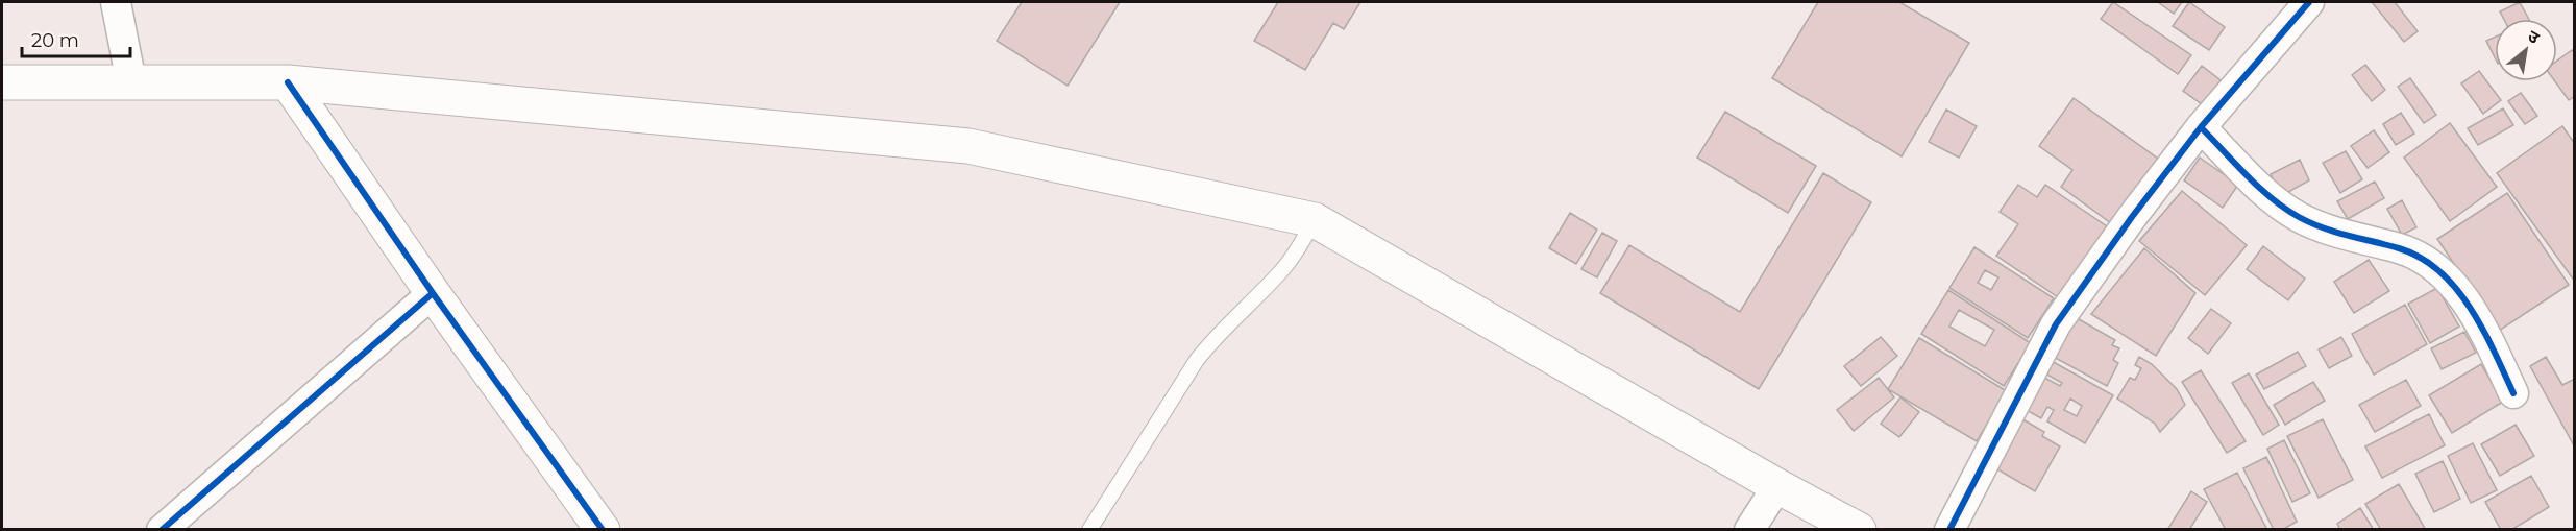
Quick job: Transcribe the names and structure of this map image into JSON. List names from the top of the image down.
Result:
{
  "scale_bar": "20 m",
  "north": "top right"
}
